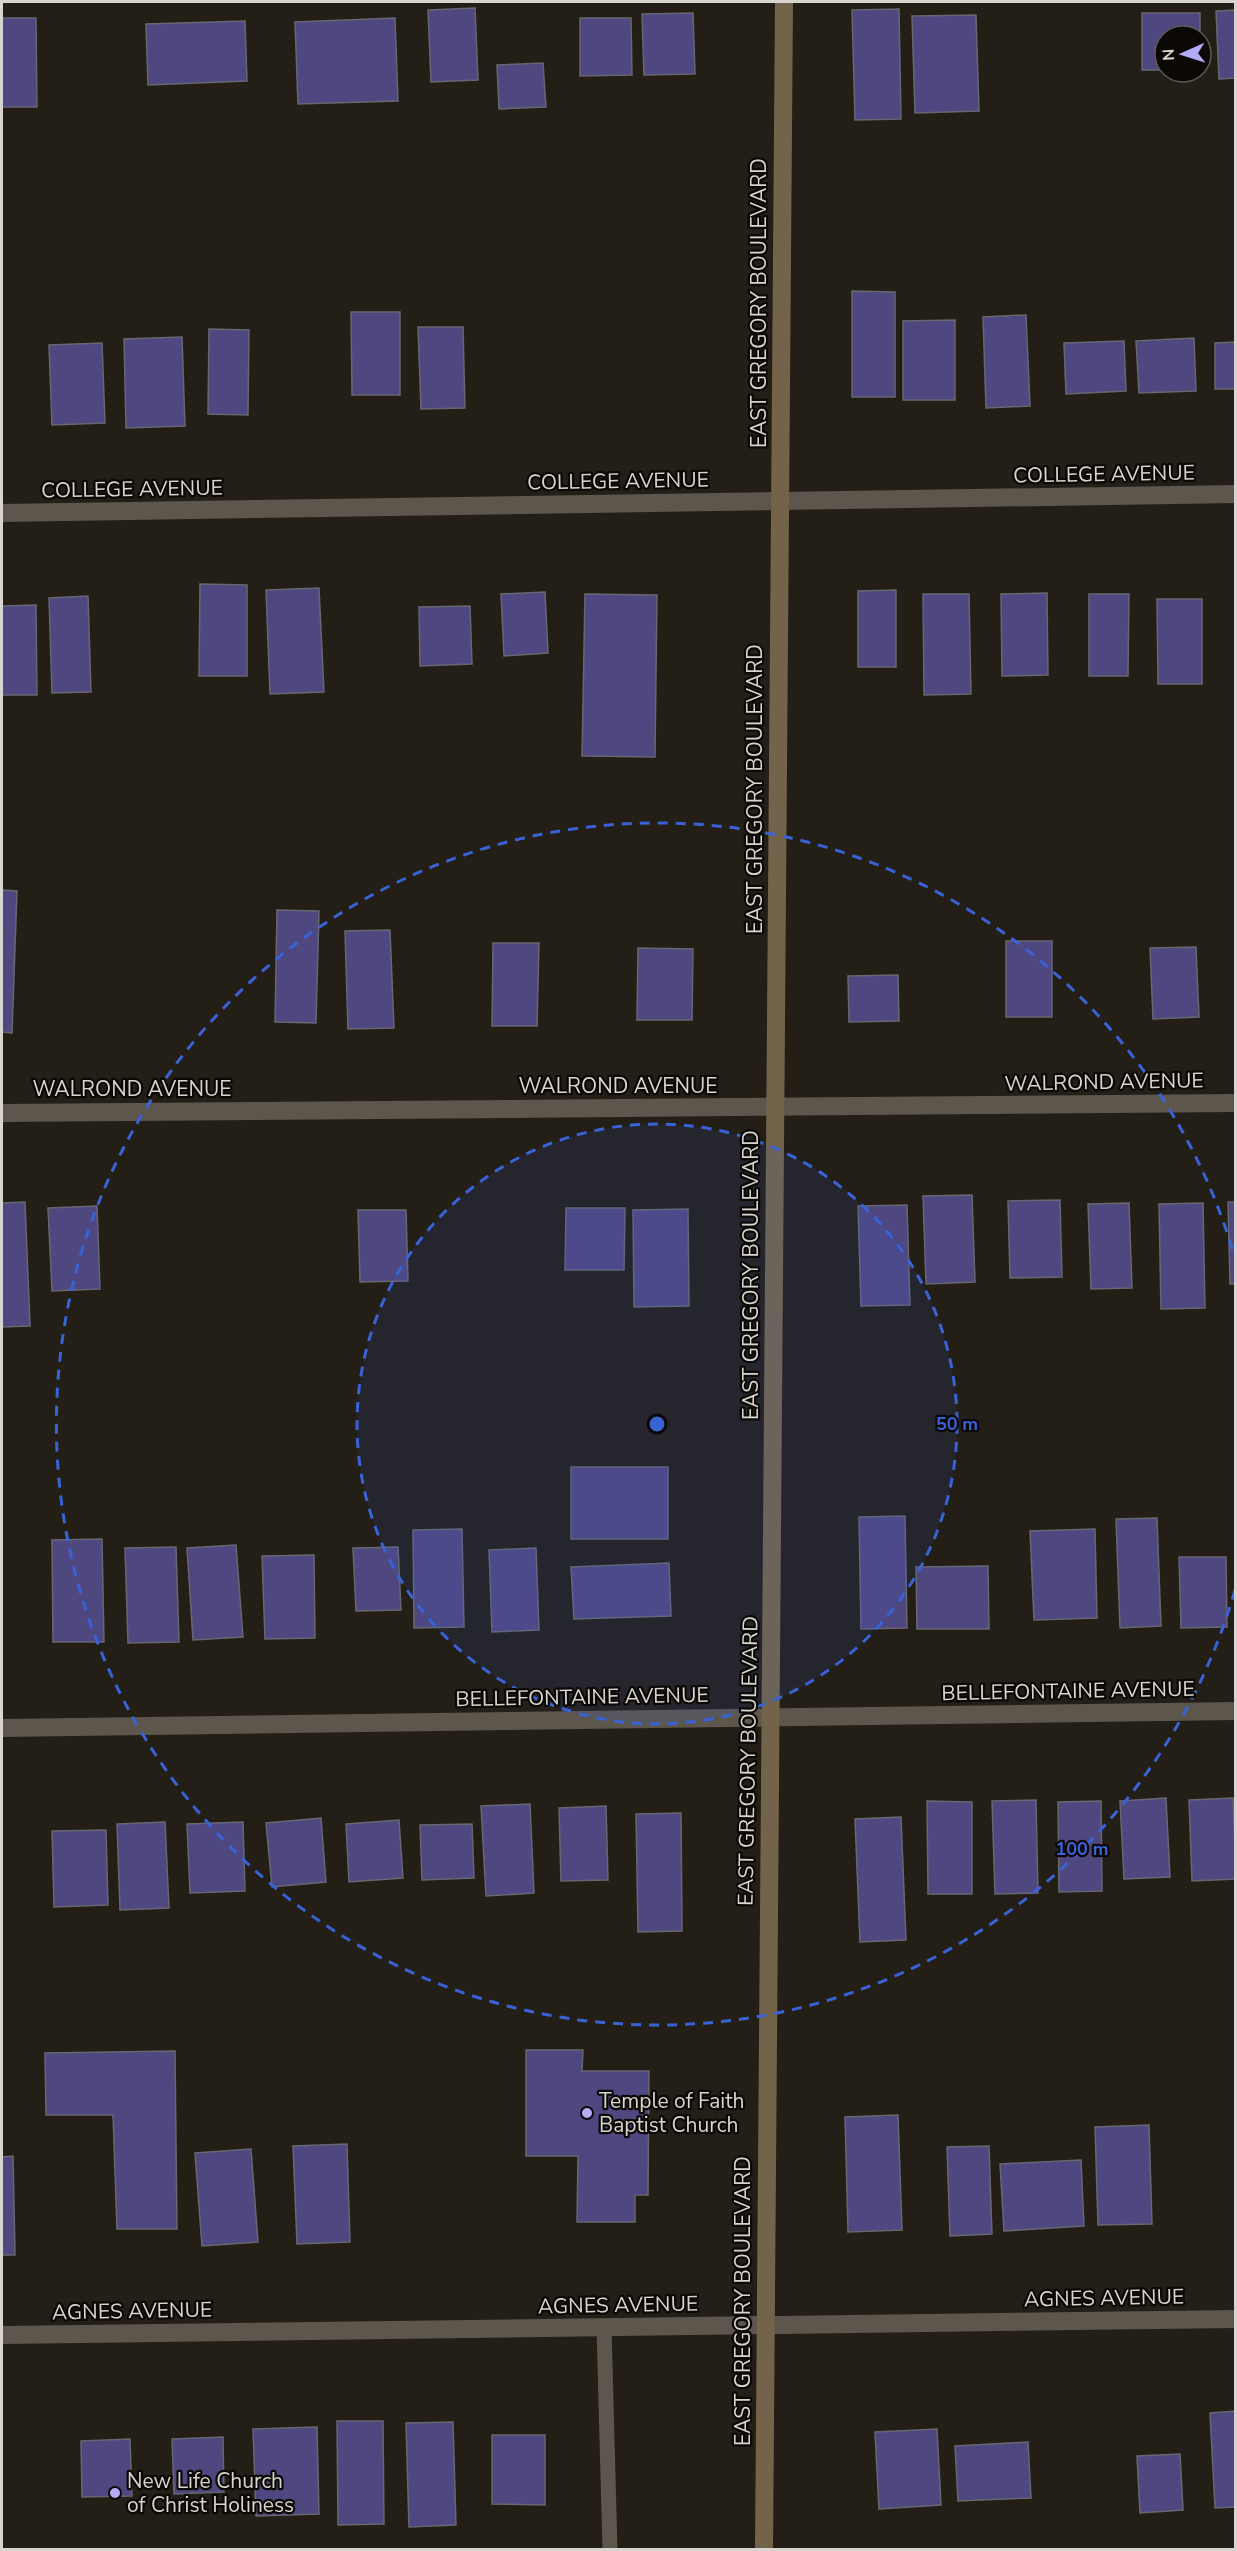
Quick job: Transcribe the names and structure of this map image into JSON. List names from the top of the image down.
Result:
{
  "streets": {
    "main road": ["EAST GREGORY BOULEVARD"],
    "street": [
      "COLLEGE AVENUE",
      "WALROND AVENUE",
      "BELLEFONTAINE AVENUE",
      "AGNES AVENUE"
    ]
  },
  "crossings": [
    ["EAST GREGORY BOULEVARD", "COLLEGE AVENUE"],
    ["EAST GREGORY BOULEVARD", "WALROND AVENUE"],
    ["EAST GREGORY BOULEVARD", "BELLEFONTAINE AVENUE"],
    ["EAST GREGORY BOULEVARD", "AGNES AVENUE"]
  ],
  "places": ["Temple of Faith Baptist Church", "New Life Church of Christ Holiness"],
  "north": "left",
  "rings": ["50 m", "100 m"]
}
